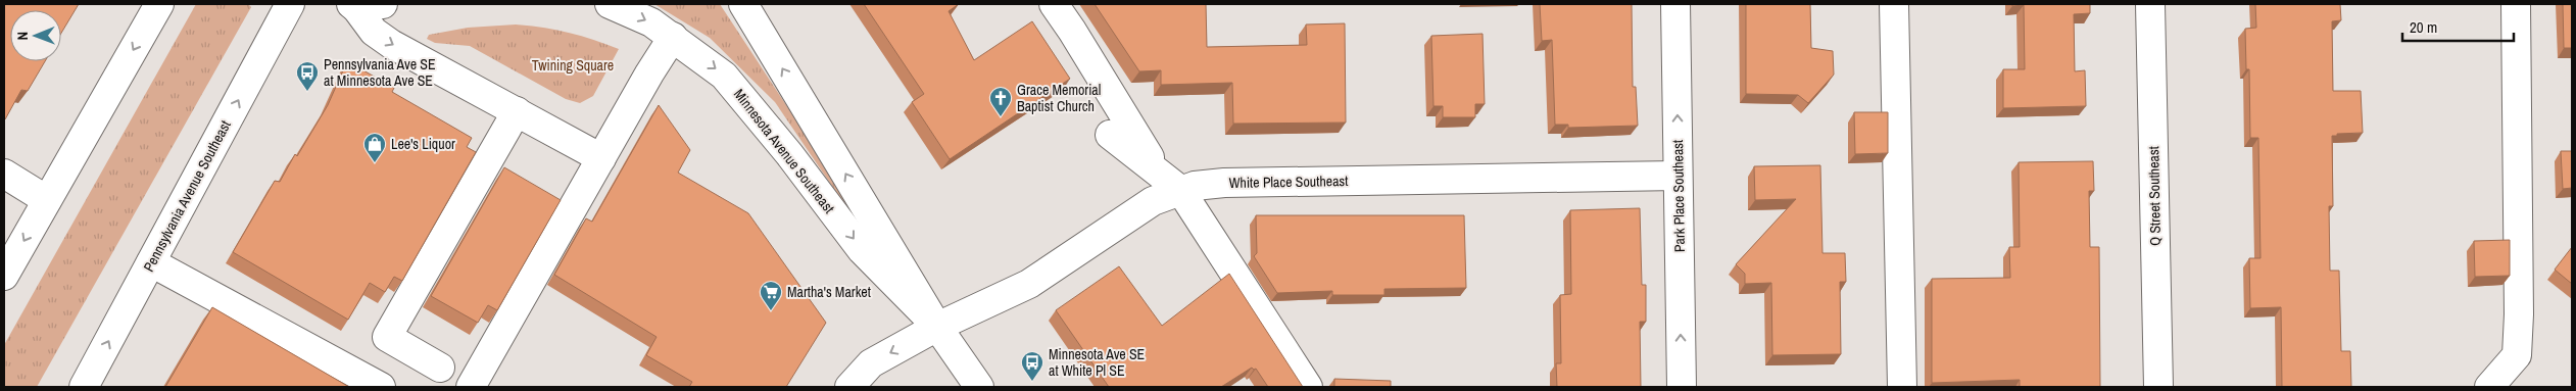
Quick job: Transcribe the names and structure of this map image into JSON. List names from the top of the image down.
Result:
{
  "streets": {
    "main road": [
      "Minnesota Avenue Southeast",
      "White Place Southeast",
      "Pennsylvania Avenue Southeast",
      "Park Place Southeast",
      "Q Street Southeast"
    ]
  },
  "crossings": [
    ["Minnesota Avenue Southeast", "White Place Southeast"],
    ["White Place Southeast", "Park Place Southeast"]
  ],
  "parks": ["Twining Square"],
  "places": {
    "bus stop": ["Pennsylvania Ave SE at Minnesota Ave SE", "Minnesota Ave SE at White Pl SE"],
    "church": ["Grace Memorial Baptist Church"],
    "shop": ["Lee's Liquor"],
    "supermarket": ["Martha's Market"]
  },
  "scale_bar": "20 m",
  "north": "left"
}
